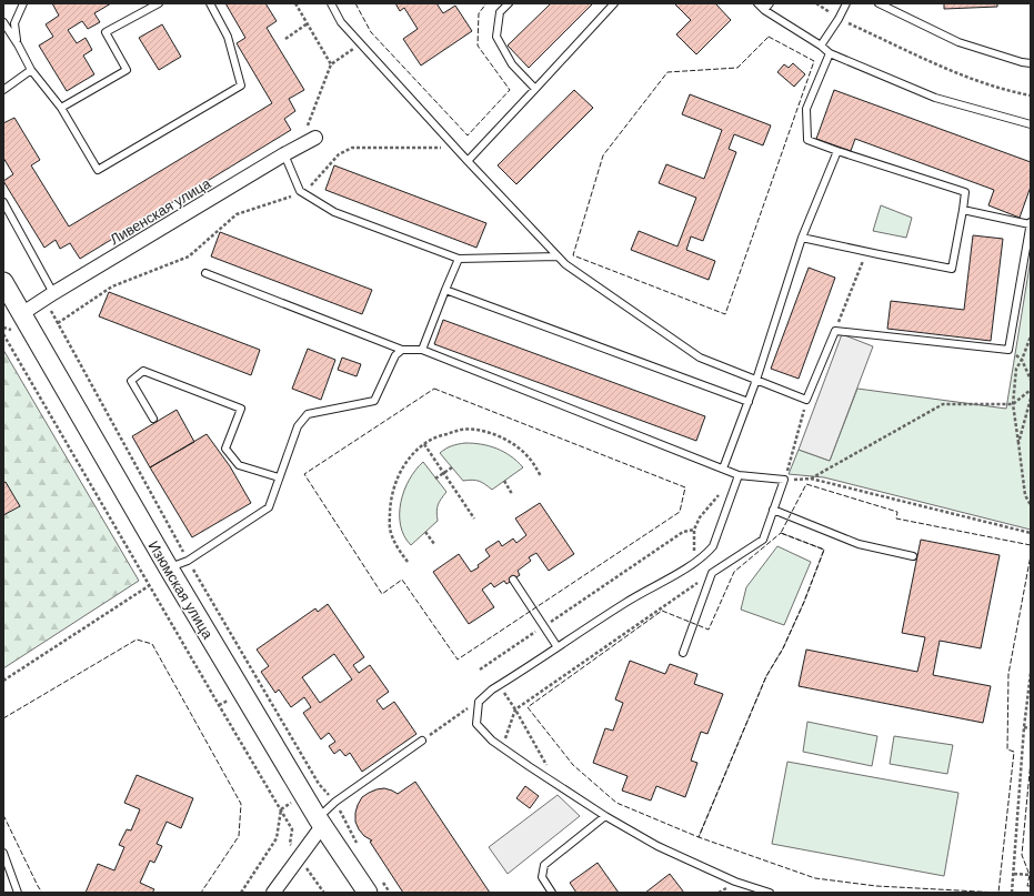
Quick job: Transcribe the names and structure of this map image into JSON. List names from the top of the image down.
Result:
{
  "streets": {
    "street": ["Ливенская улица", "Изюмская улица"]
  },
  "crossings": [
    ["Ливенская улица", "Изюмская улица"]
  ]
}
